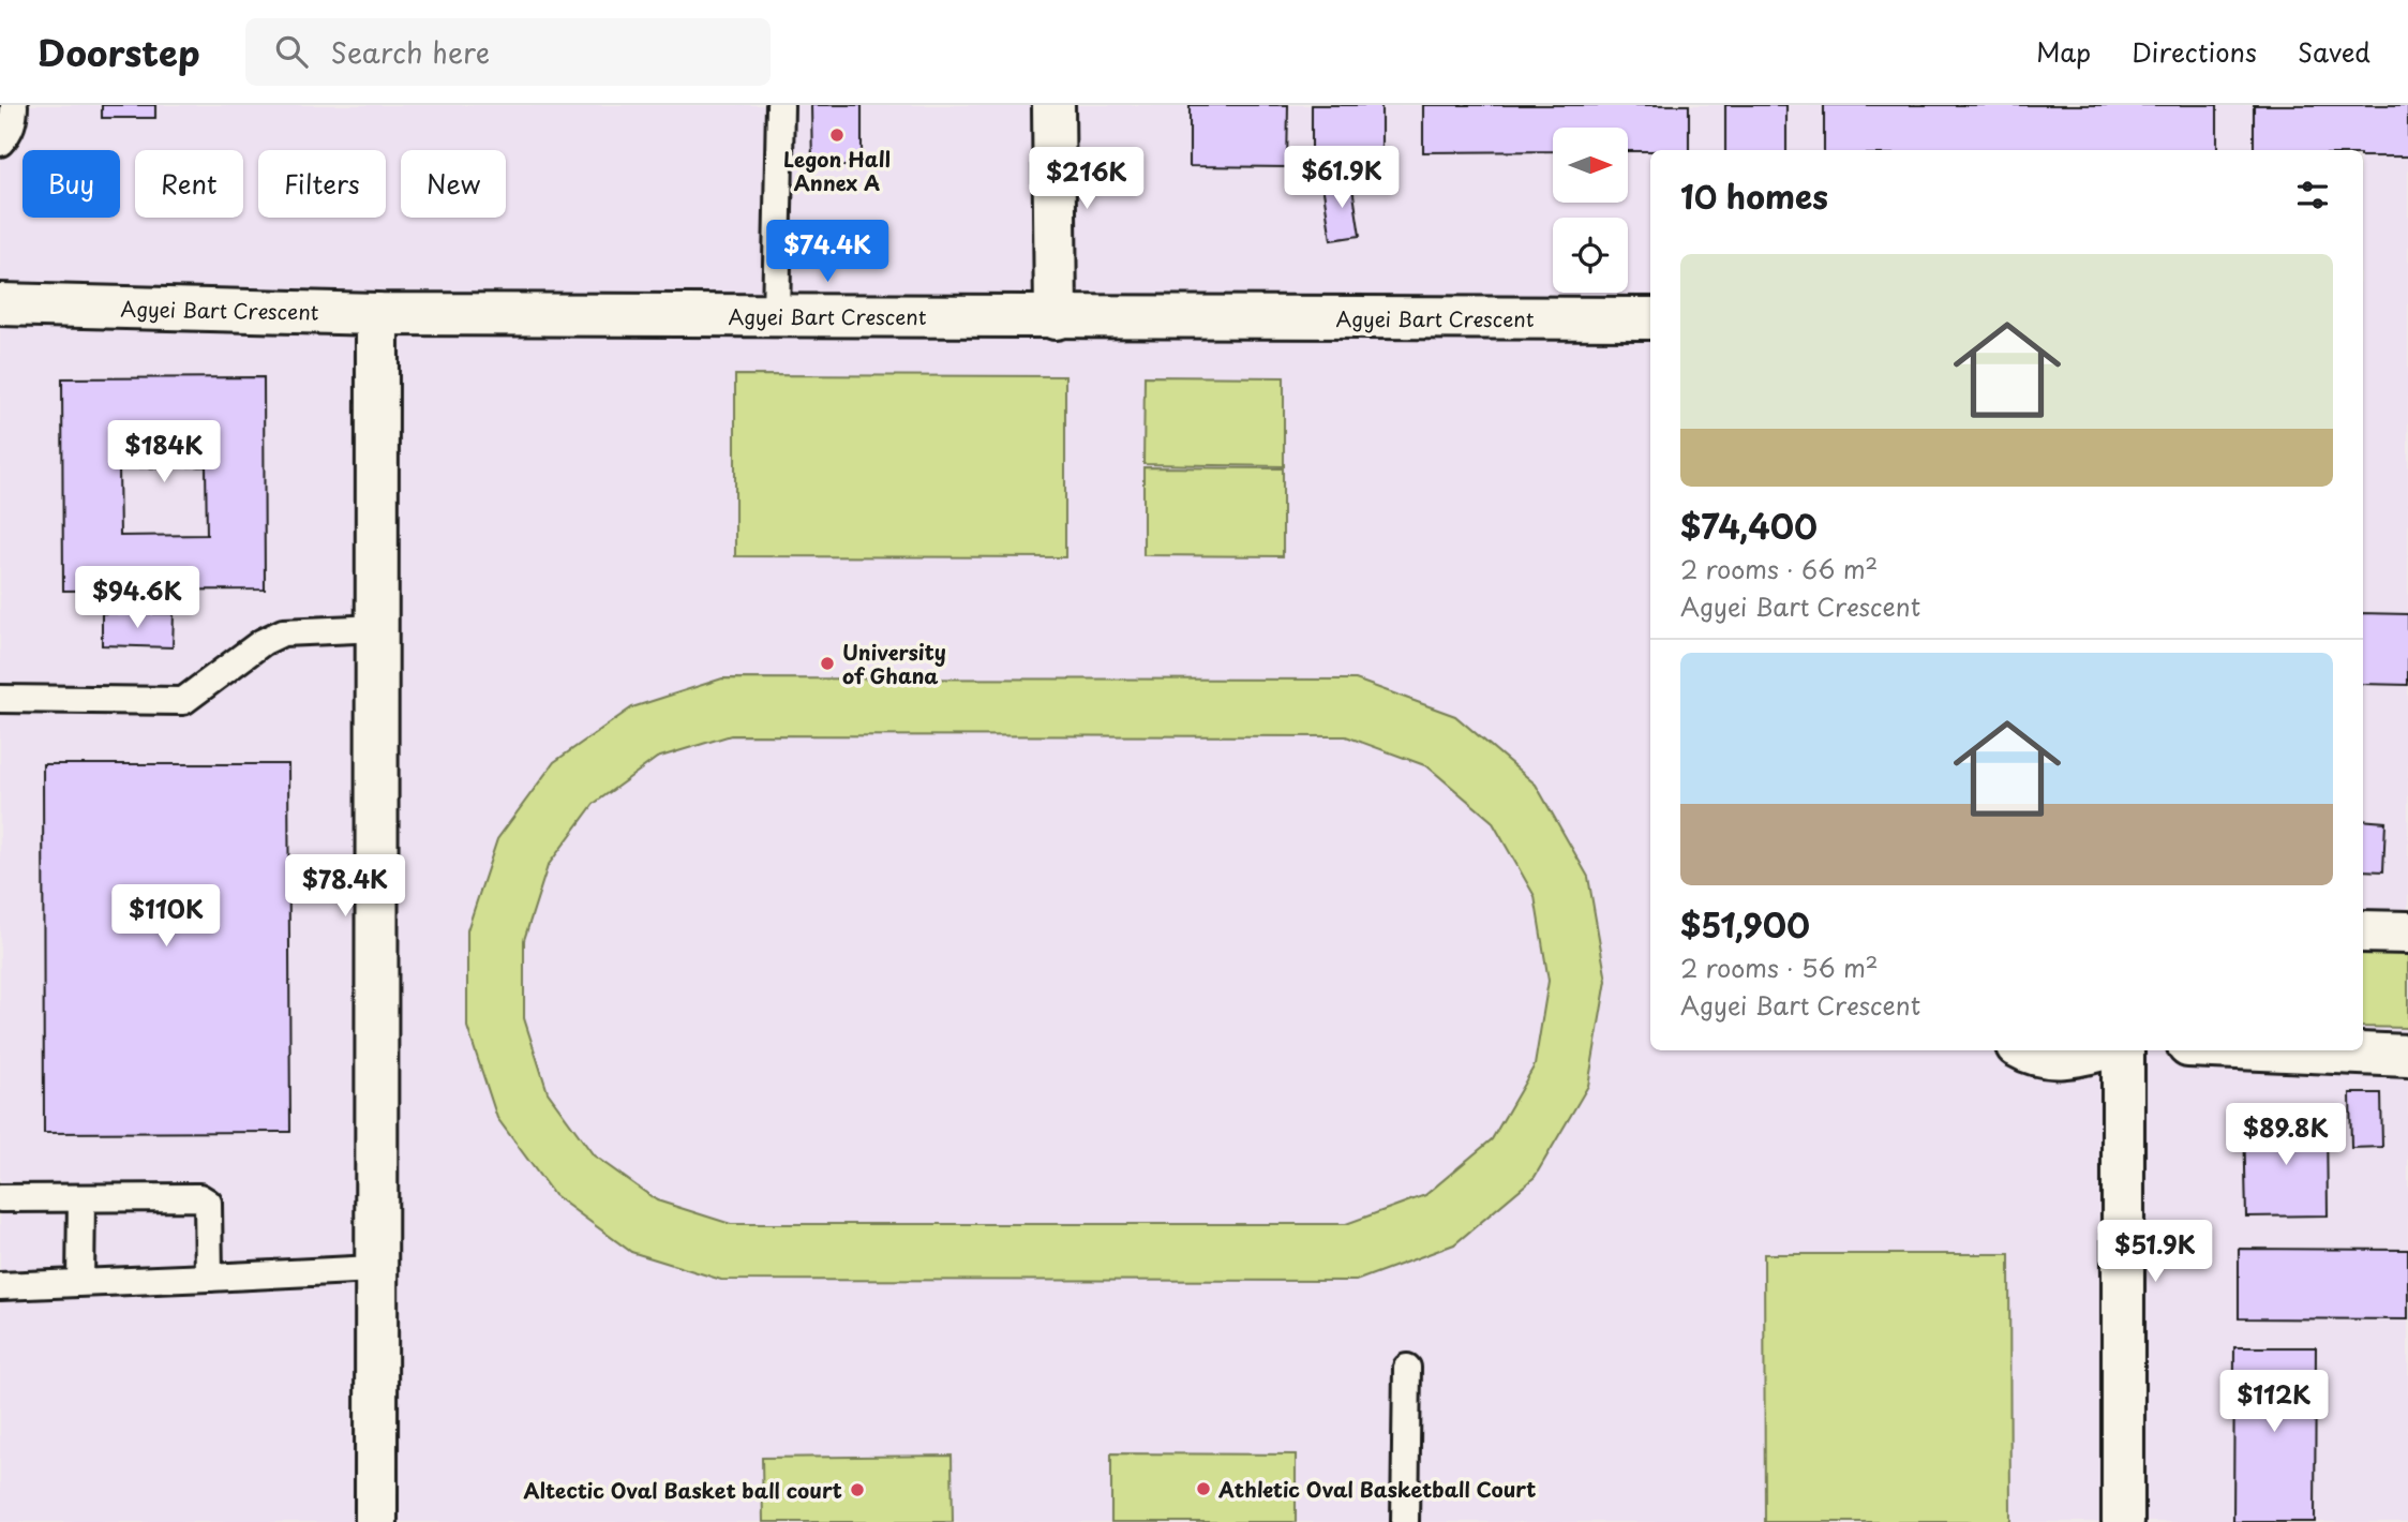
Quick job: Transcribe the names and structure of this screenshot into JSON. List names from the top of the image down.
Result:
{
  "streets": {
    "street": ["Agyei Bart Crescent"]
  },
  "places": [
    "Legon Hall Annex A",
    "University of Ghana",
    "Athletic Oval Basketball Court",
    "Altectic Oval Basket ball court"
  ],
  "north": "right",
  "page": {
    "header": "Doorstep",
    "search": "Search here",
    "nav": ["Map", "Directions", "Saved"],
    "price": [
      "$61.9K",
      "$216K",
      "$74.4K",
      "$184K",
      "$94.6K",
      "$78.4K",
      "$110K",
      "$89.8K",
      "$51.9K",
      "$112K"
    ],
    "chip": [
      "Buy",
      "Rent",
      "Filters",
      "New"
    ],
    "heading": "10 homes",
    "list": [
      {
        "name": "$74,400",
        "note": "2 rooms · 66 m² · Agyei Bart Crescent"
      },
      {
        "name": "$51,900",
        "note": "2 rooms · 56 m² · Agyei Bart Crescent"
      }
    ]
  }
}
